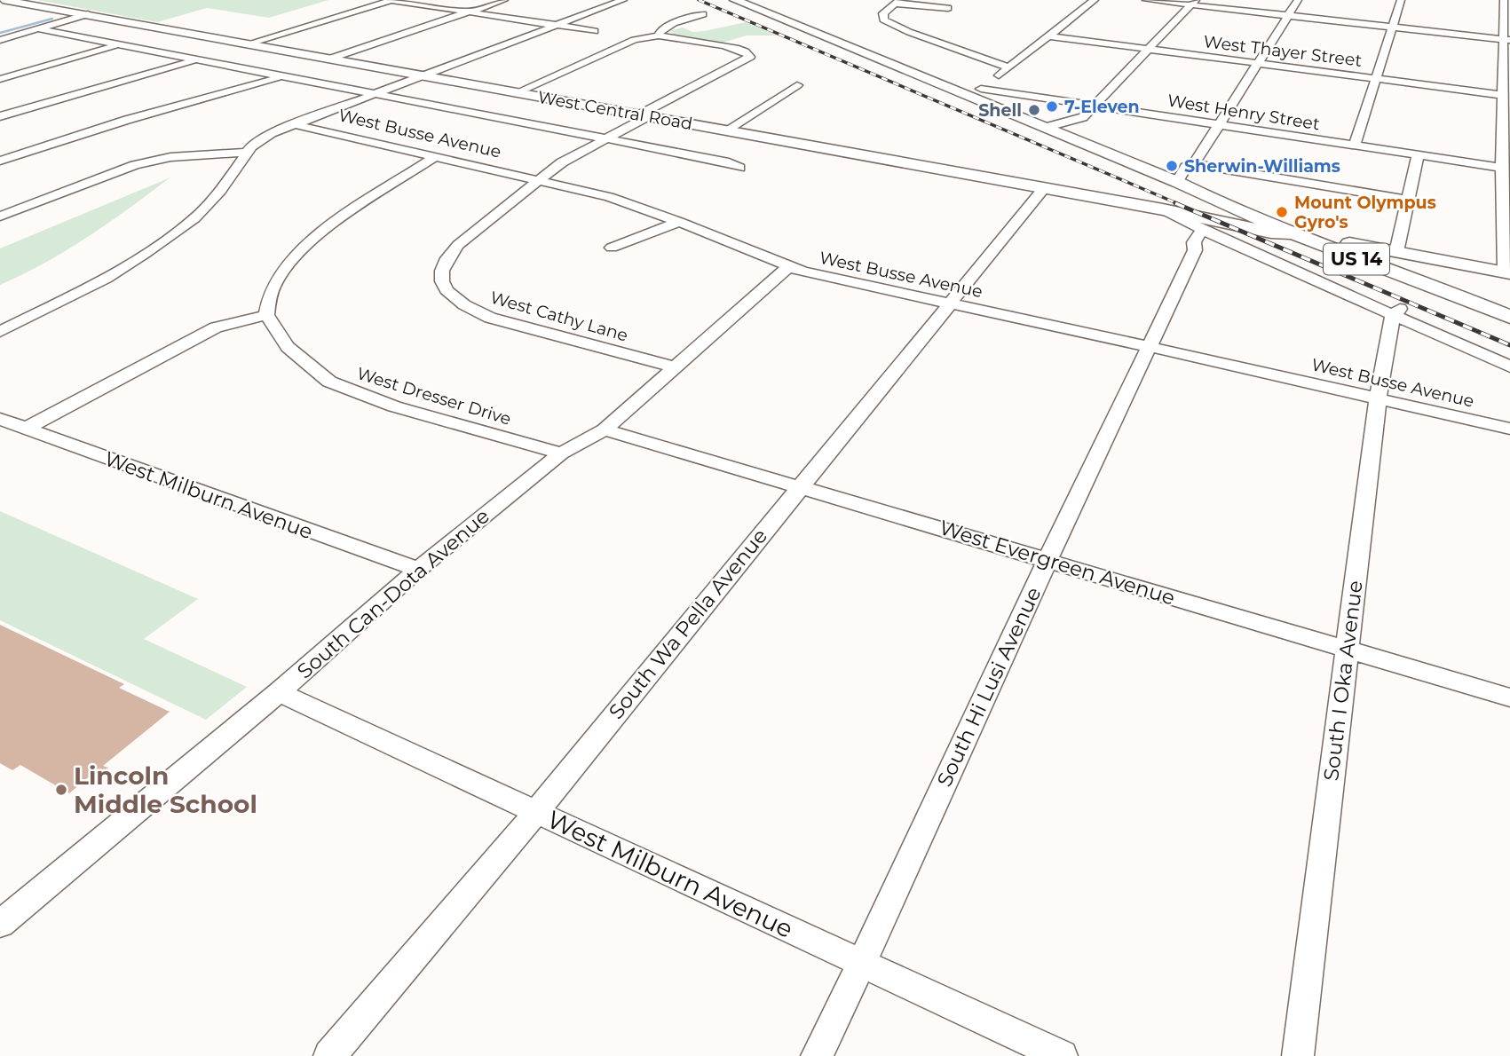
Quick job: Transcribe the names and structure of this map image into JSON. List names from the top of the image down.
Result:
{
  "streets": {
    "main road": ["West Central Road", "US 14"],
    "street": [
      "West Thayer Street",
      "West Henry Street",
      "West Busse Avenue",
      "West Cathy Lane",
      "West Dresser Drive",
      "West Milburn Avenue",
      "West Evergreen Avenue",
      "South Can-Dota Avenue",
      "South Wa Pella Avenue",
      "South I Oka Avenue",
      "South Hi Lusi Avenue"
    ]
  },
  "crossings": [
    ["West Central Road", "US 14"],
    ["West Central Road", "West Cathy Lane"],
    ["West Central Road", "South Wa Pella Avenue"],
    ["West Busse Avenue", "West Cathy Lane"],
    ["West Busse Avenue", "South Can-Dota Avenue"],
    ["West Busse Avenue", "South Wa Pella Avenue"],
    ["West Busse Avenue", "South I Oka Avenue"],
    ["West Busse Avenue", "South Hi Lusi Avenue"],
    ["West Cathy Lane", "South Can-Dota Avenue"],
    ["West Dresser Drive", "South Can-Dota Avenue"],
    ["West Milburn Avenue", "South Can-Dota Avenue"],
    ["West Milburn Avenue", "South Wa Pella Avenue"],
    ["West Milburn Avenue", "South Hi Lusi Avenue"],
    ["West Evergreen Avenue", "South Can-Dota Avenue"],
    ["West Evergreen Avenue", "South Wa Pella Avenue"],
    ["West Evergreen Avenue", "South I Oka Avenue"],
    ["West Evergreen Avenue", "South Hi Lusi Avenue"]
  ],
  "places": [
    "7-Eleven",
    "Shell",
    "Sherwin-Williams",
    "Mount Olympus Gyro's",
    "Lincoln Middle School"
  ]
}
